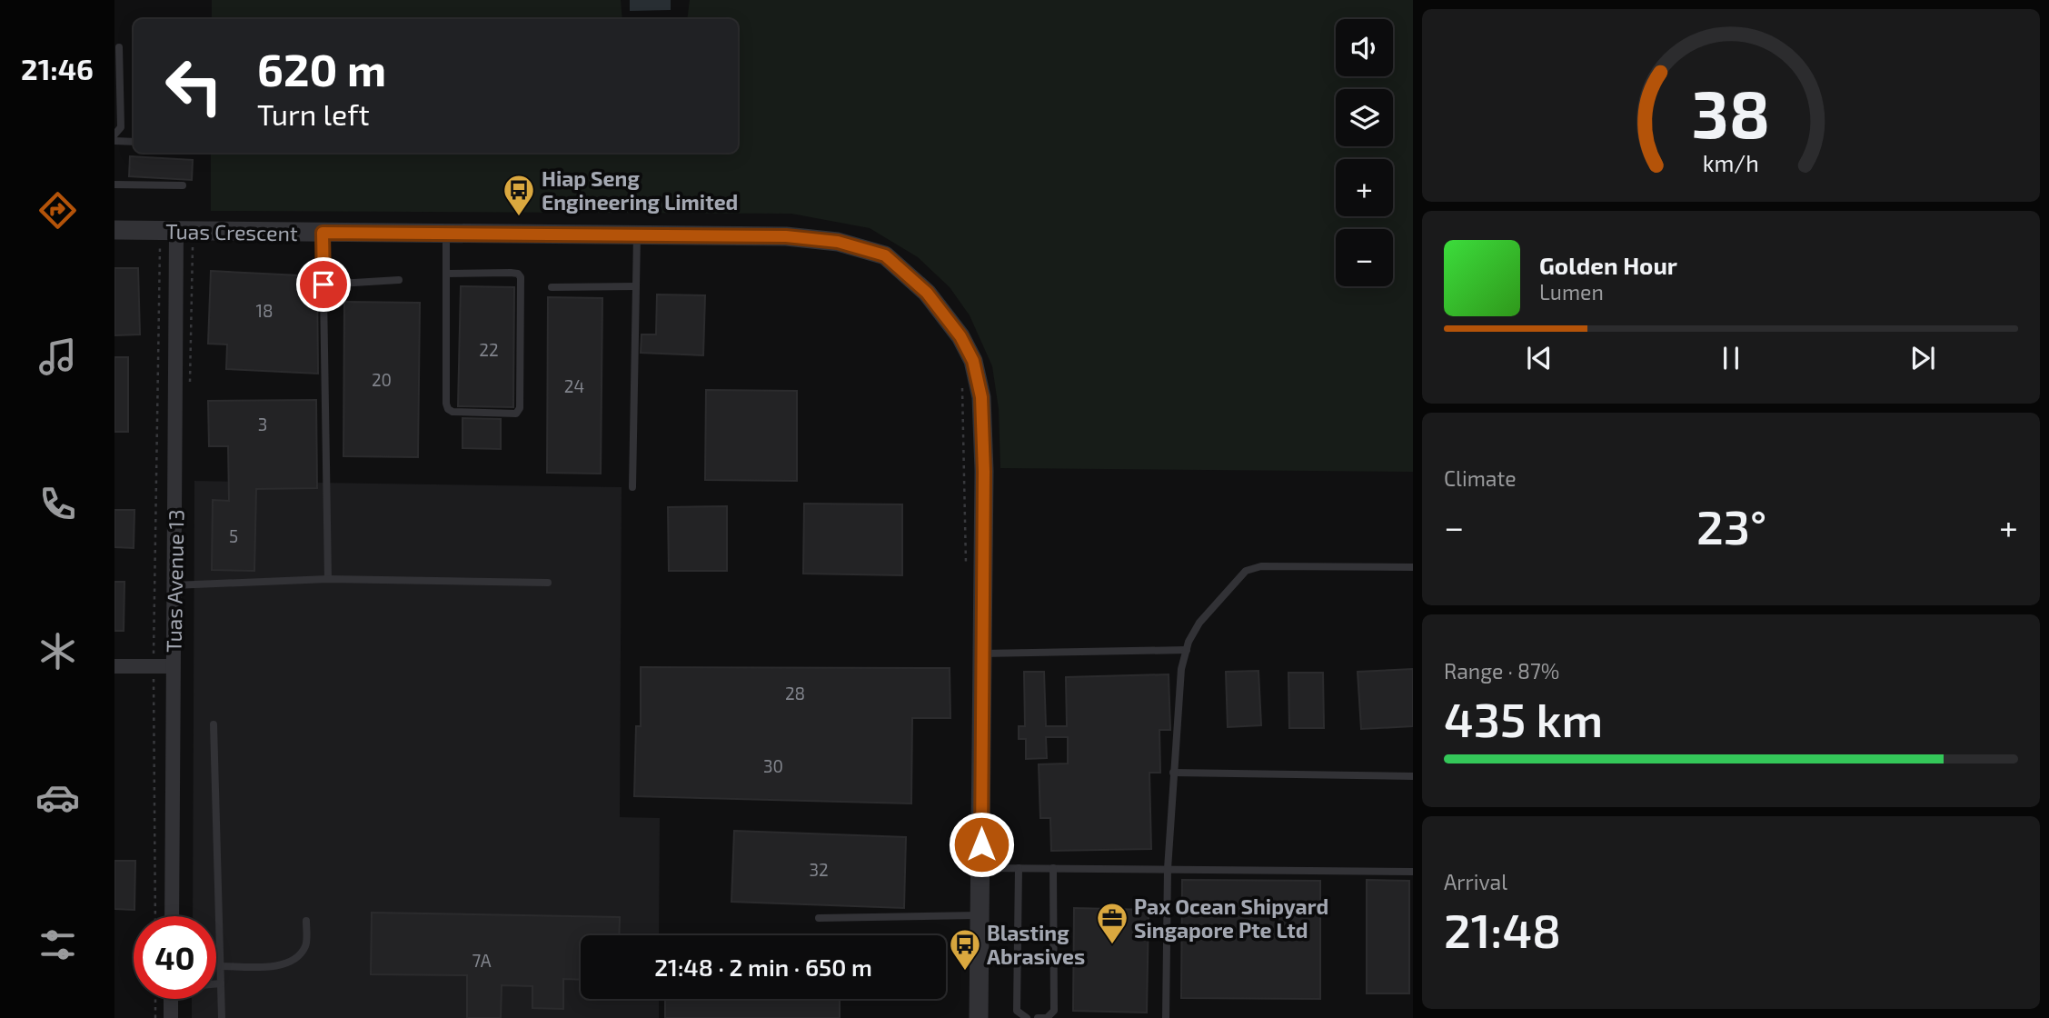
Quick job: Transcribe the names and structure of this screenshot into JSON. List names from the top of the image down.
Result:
{
  "streets": {
    "street": ["Tuas Crescent", "Tuas Avenue 13"]
  },
  "crossings": [
    ["Tuas Crescent", "Tuas Avenue 13"]
  ],
  "places": {
    "bus stop": ["Hiap Seng Engineering Limited", "Blasting Abrasives"],
    "office": ["Pax Ocean Shipyard Singapore Pte Ltd"]
  },
  "house_numbers": [
    "18",
    "22",
    "20",
    "24",
    "3",
    "5",
    "28",
    "30",
    "32",
    "7A"
  ],
  "page": {
    "tabs": "21:46",
    "map_buttons": ["+", "−"],
    "turn": ["620 m", "Turn left"],
    "song": ["Golden Hour", "Lumen"],
    "tile": [
      "Climate",
      ["Range · 87%", "435 km"],
      ["Arrival", "21:48"]
    ],
    "heat": ["−", "23°", "+"],
    "limit": "40",
    "trip": "21:48 · 2 min · 650 m",
    "gauge": ["38", "km/h"]
  }
}
